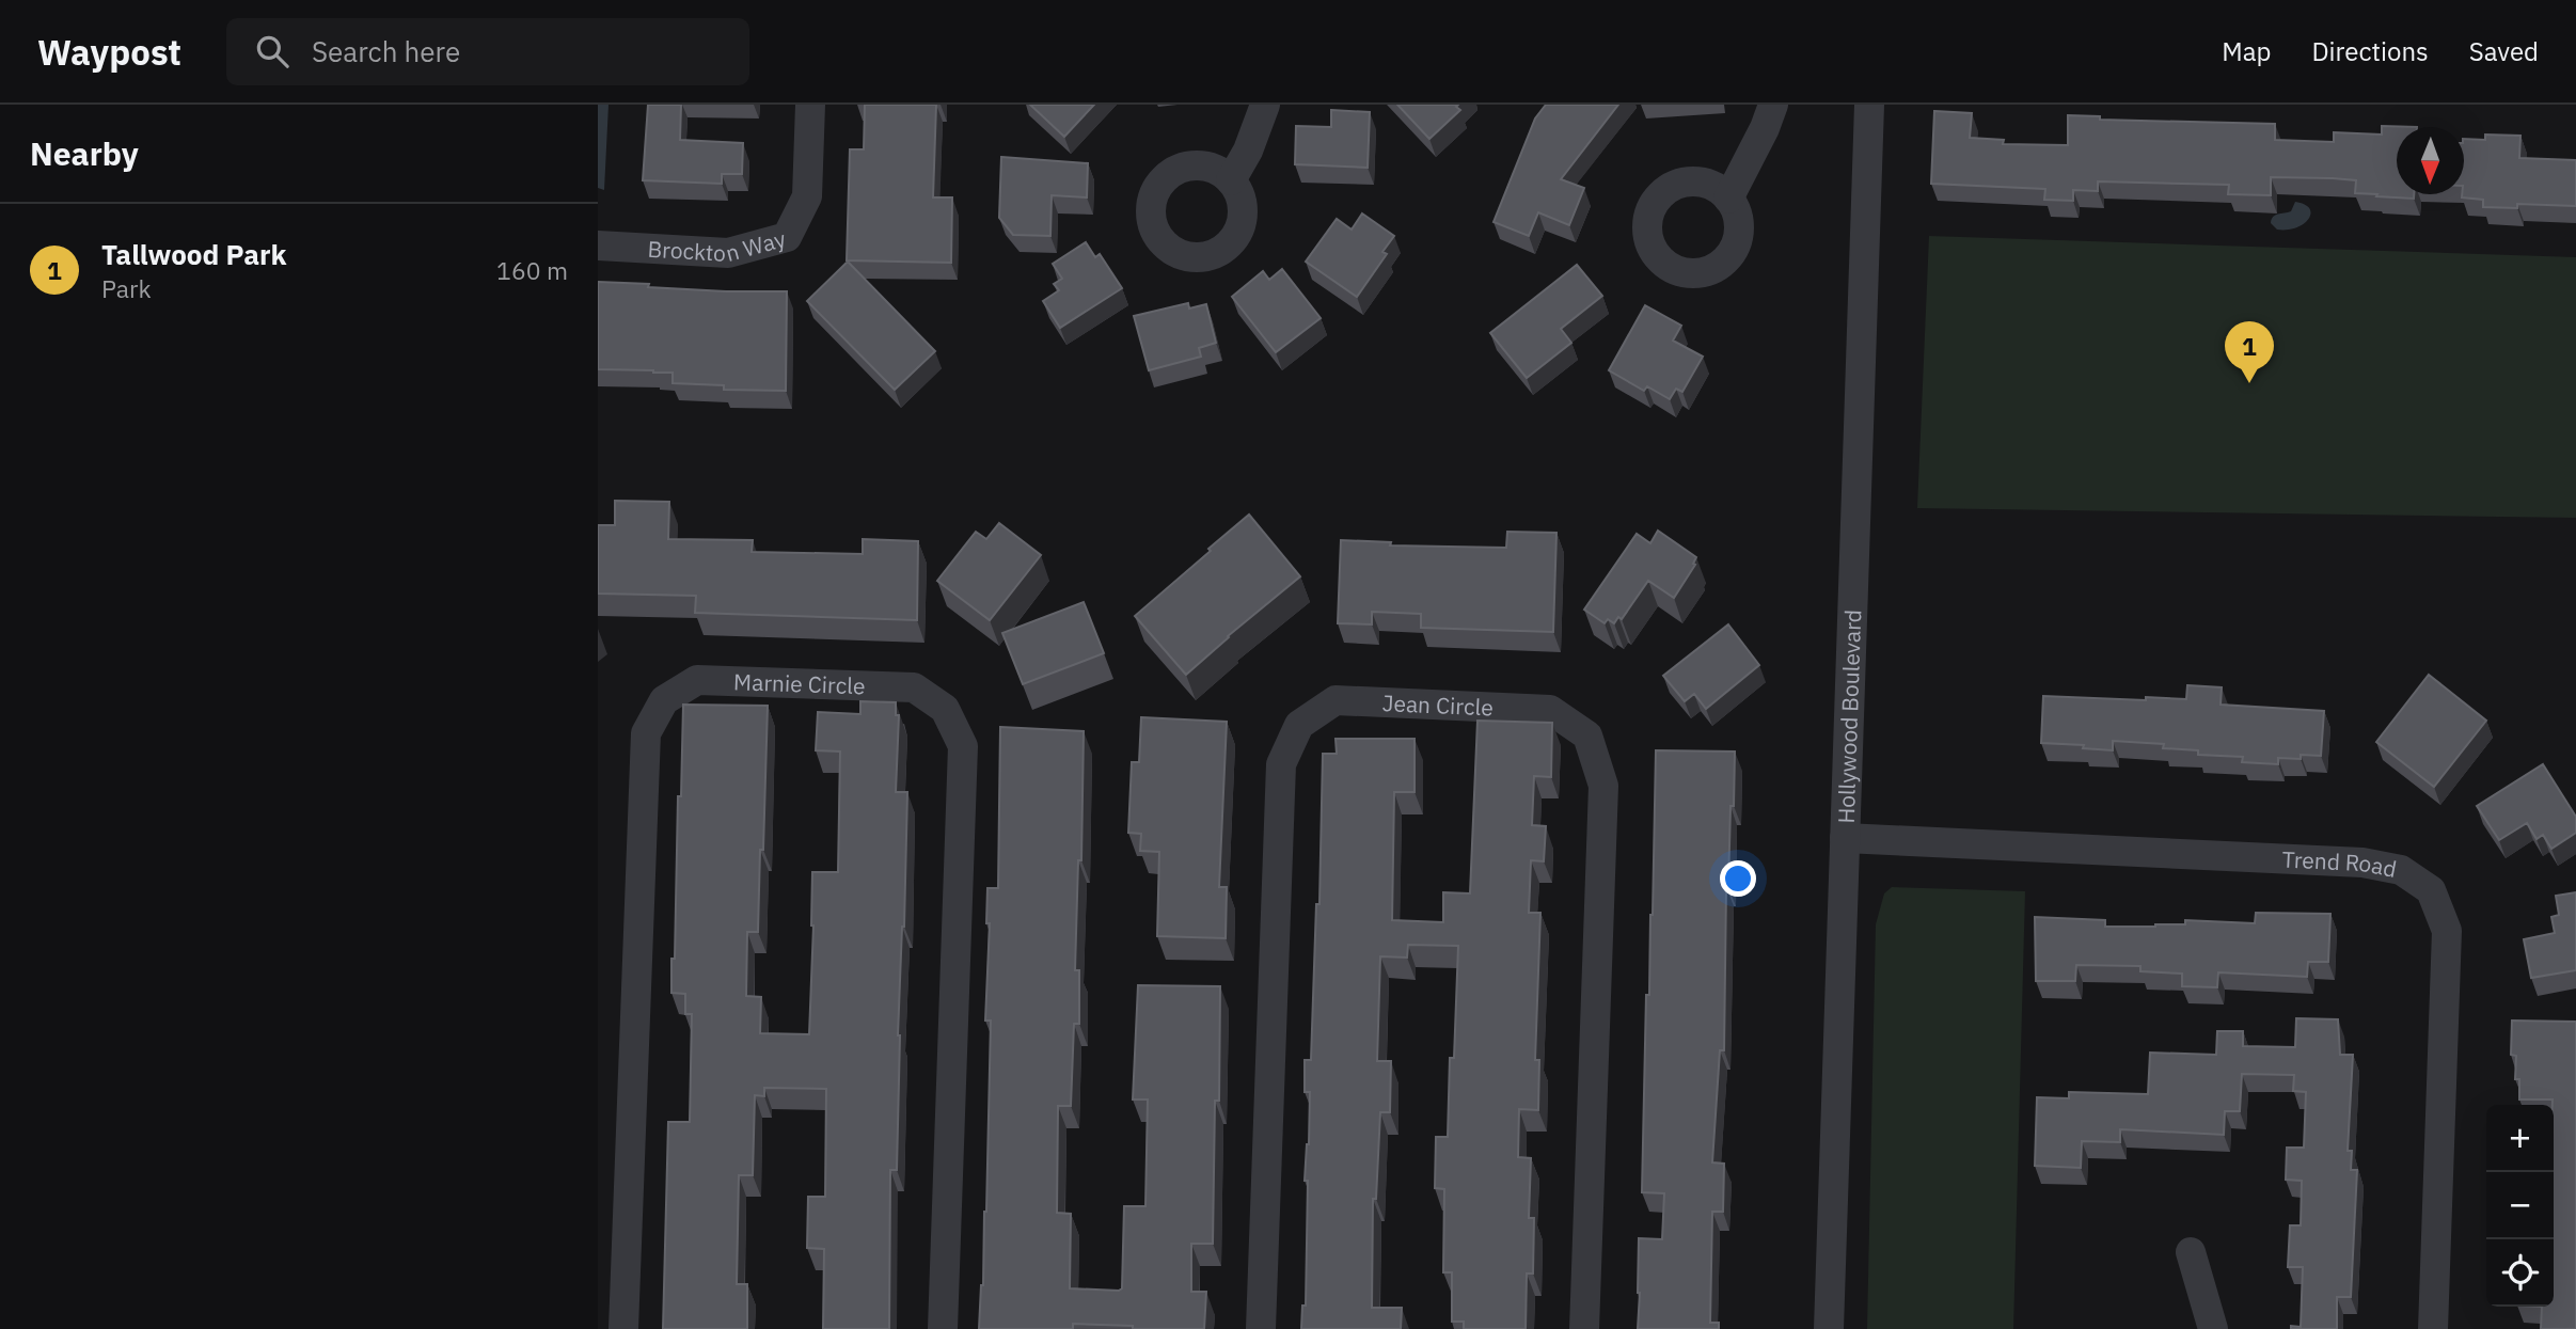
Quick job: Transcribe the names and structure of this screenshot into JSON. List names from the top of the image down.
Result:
{
  "streets": {
    "street": [
      "Brockton Way",
      "Marnie Circle",
      "Jean Circle",
      "Hollywood Boulevard",
      "Trend Road"
    ]
  },
  "crossings": [
    ["Hollywood Boulevard", "Trend Road"]
  ],
  "north": "bottom",
  "page": {
    "header": "Waypost",
    "search": "Search here",
    "nav": ["Map", "Directions", "Saved"],
    "heading": "Nearby",
    "list": [
      {
        "mark": "1",
        "name": "Tallwood Park",
        "note": "Park",
        "value": "160 m"
      }
    ],
    "pins": "1",
    "map_buttons": ["+", "−"]
  }
}
